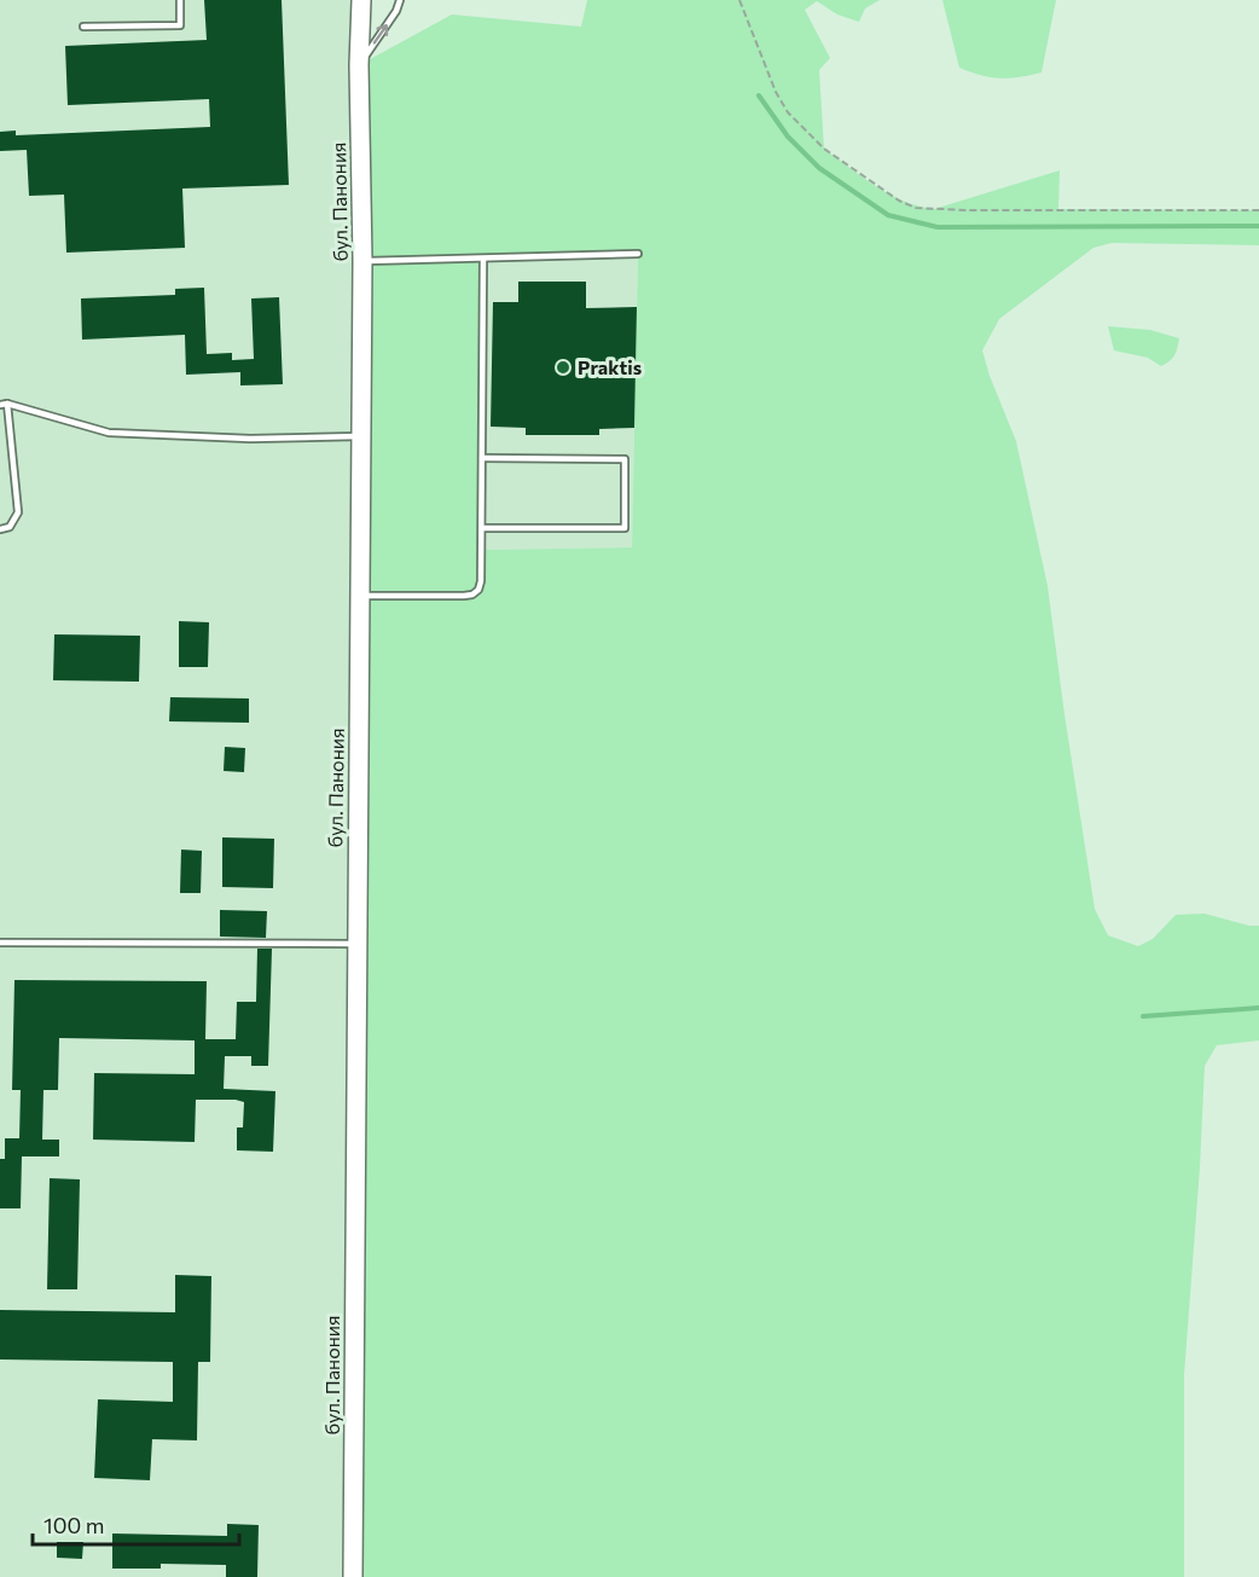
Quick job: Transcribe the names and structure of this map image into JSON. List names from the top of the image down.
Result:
{
  "streets": {
    "main road": ["бул. Панония"]
  },
  "places": ["Praktis"],
  "scale_bar": "100 m"
}
